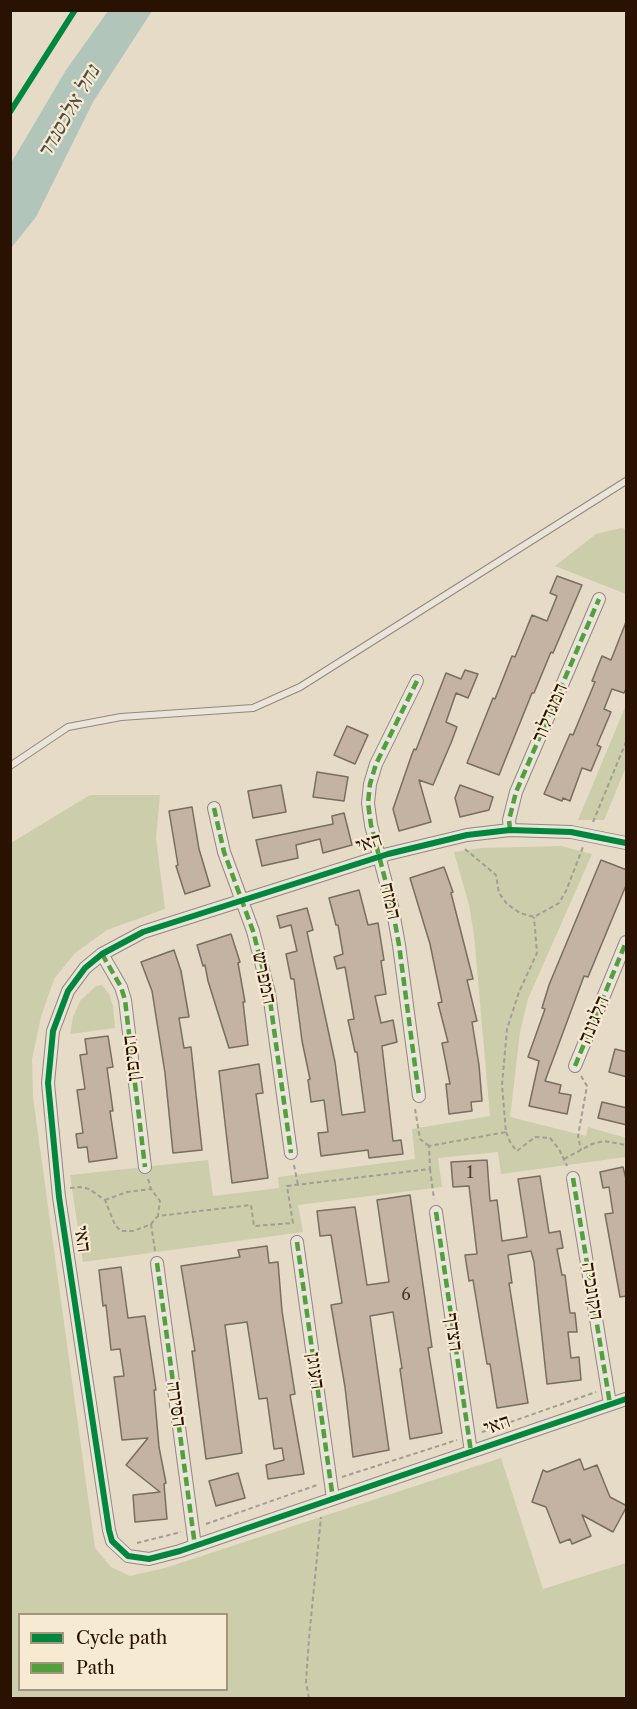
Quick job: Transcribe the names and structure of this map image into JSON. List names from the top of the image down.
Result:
{
  "streets": {
    "street": [
      "המגדלור",
      "האי",
      "המזח",
      "המפרש",
      "הלגונה",
      "הסיפון",
      "הקונכיה",
      "הצדף",
      "העוגן",
      "הסירה"
    ]
  },
  "crossings": [
    ["המגדלור", "האי"],
    ["האי", "המזח"],
    ["האי", "המפרש"],
    ["האי", "הסיפון"],
    ["האי", "הקונכיה"],
    ["האי", "הצדף"],
    ["האי", "העוגן"],
    ["האי", "הסירה"]
  ],
  "water": ["נחל אלכסנדר"],
  "house_numbers": ["1", "6"],
  "legend": ["Cycle path", "Path"]
}
